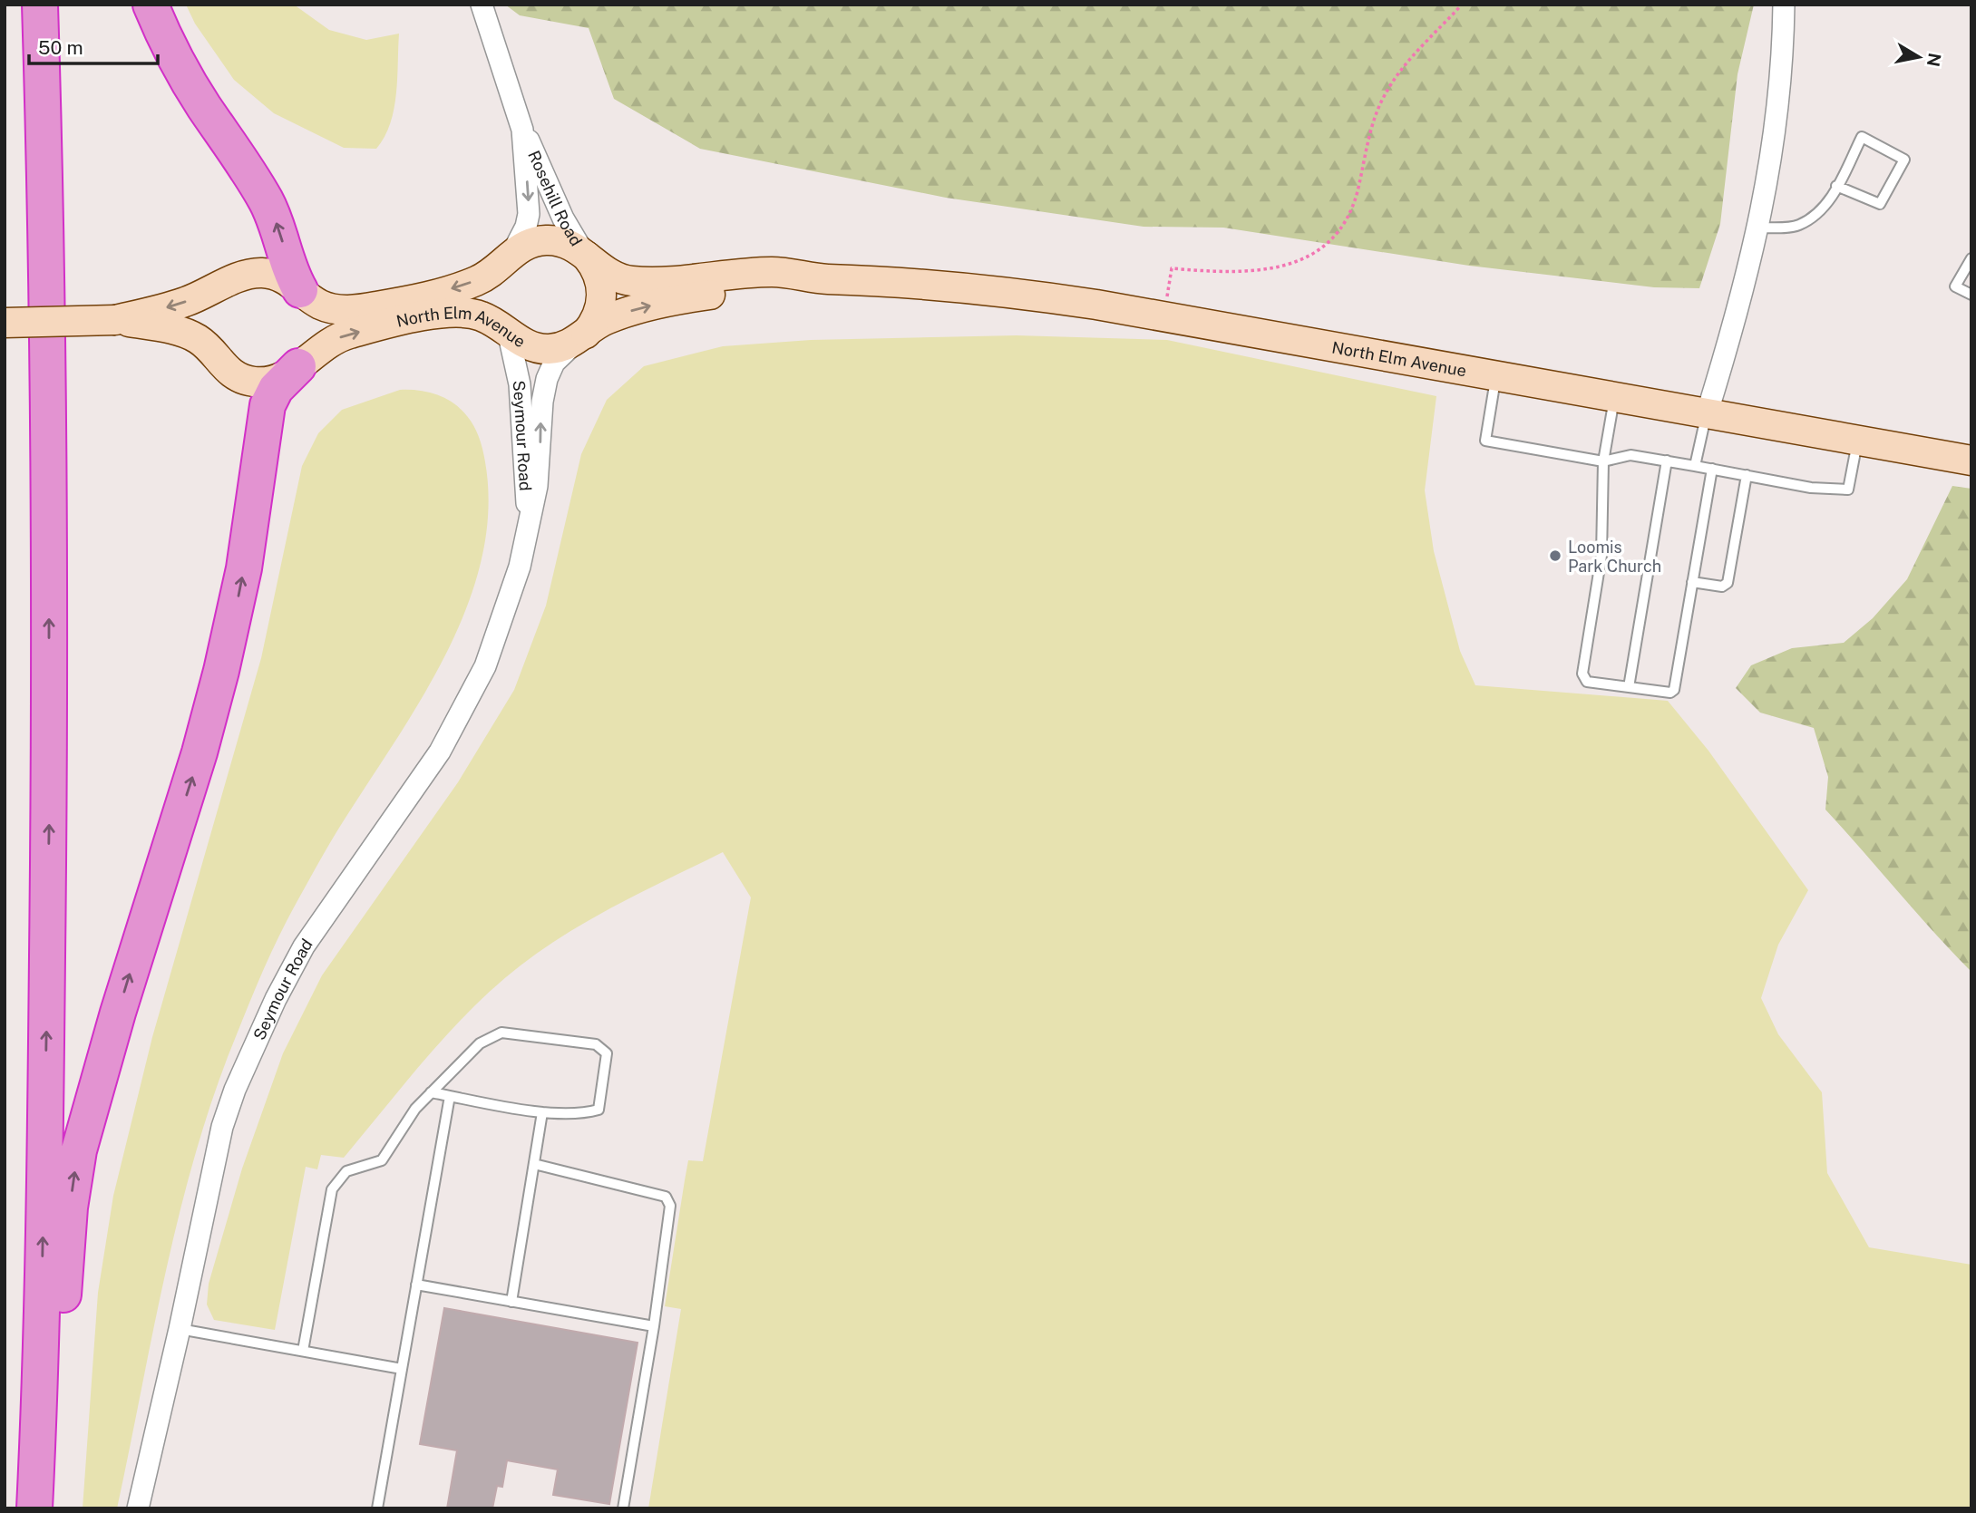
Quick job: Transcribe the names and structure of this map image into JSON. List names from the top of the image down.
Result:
{
  "streets": {
    "main road": ["Rosehill Road", "North Elm Avenue", "Seymour Road"]
  },
  "crossings": [
    ["Rosehill Road", "North Elm Avenue"],
    ["Rosehill Road", "Seymour Road"],
    ["North Elm Avenue", "Seymour Road"]
  ],
  "places": ["Loomis Park Church"],
  "scale_bar": "50 m",
  "north": "right"
}
